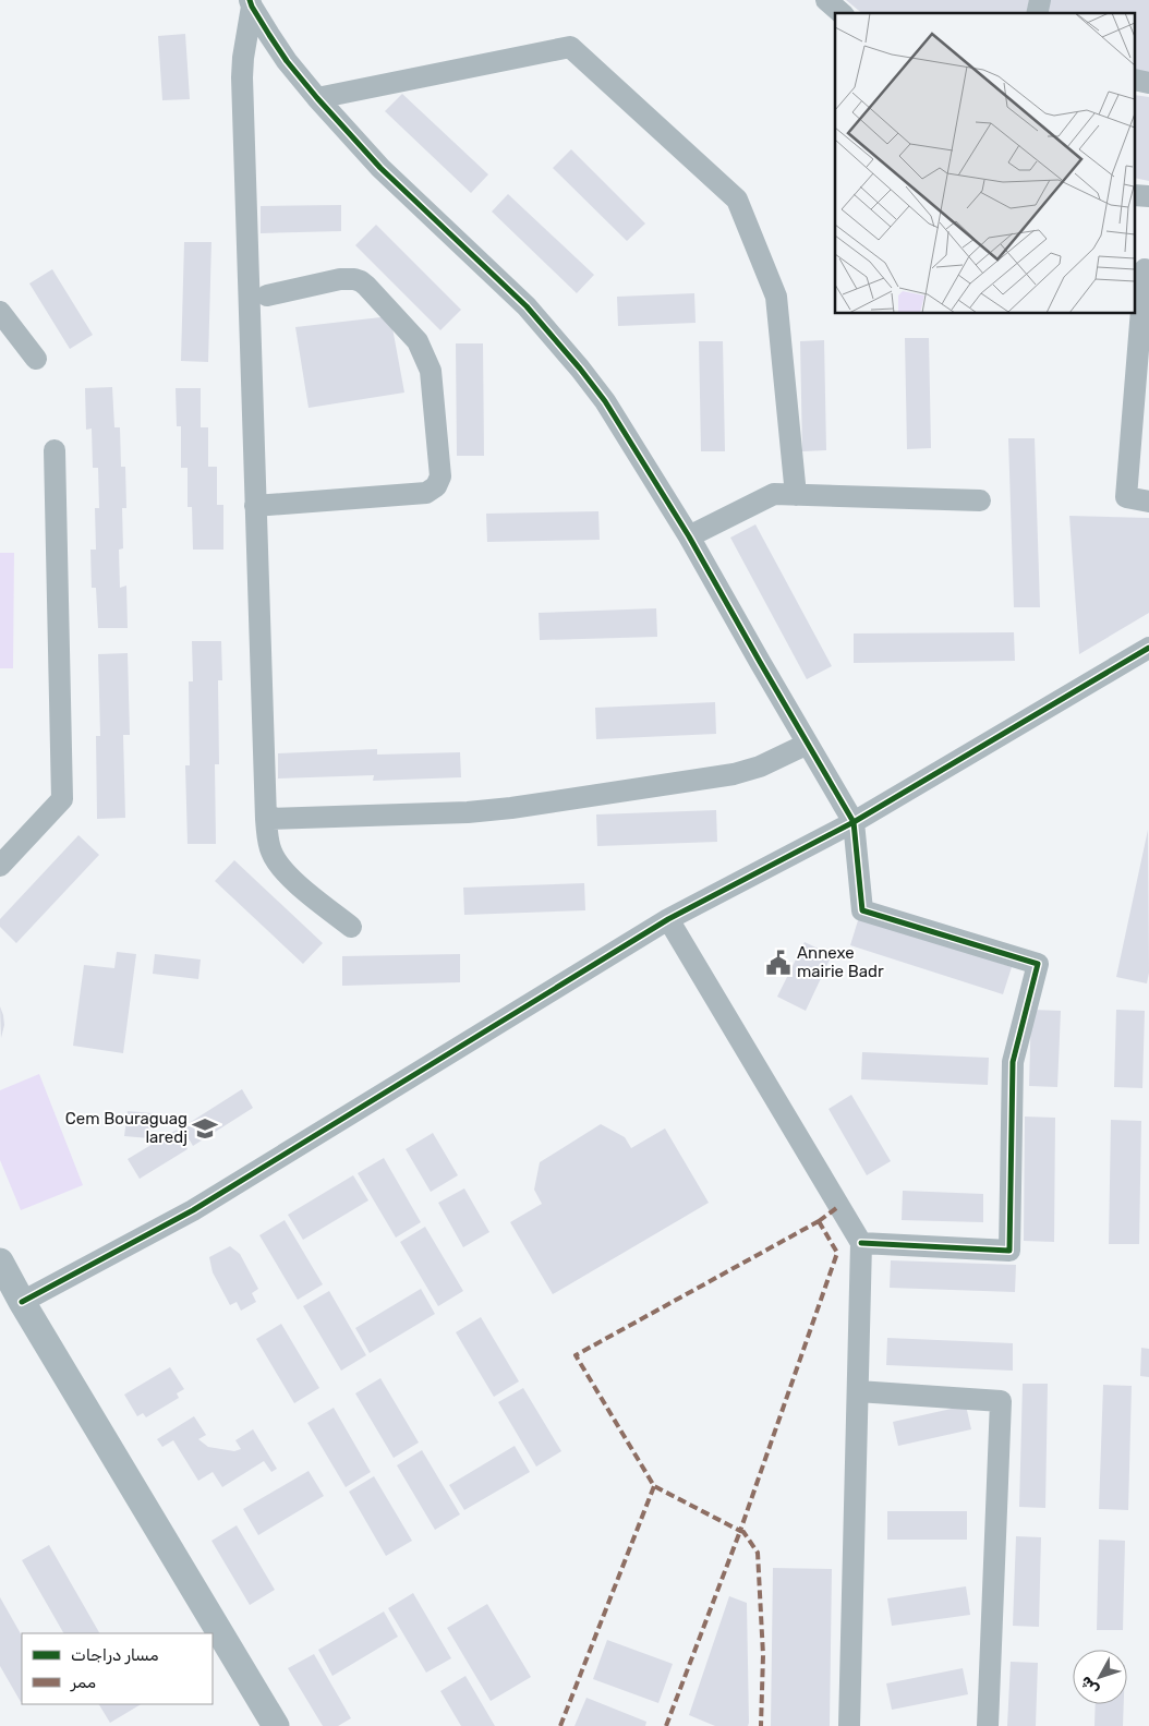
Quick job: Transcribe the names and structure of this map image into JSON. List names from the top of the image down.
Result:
{
  "places": {
    "public building": ["Annexe mairie Badr"],
    "school or university": ["Cem Bouraguag laredj"]
  },
  "legend": ["مسار دراجات", "ممر"],
  "north": "bottom left"
}
